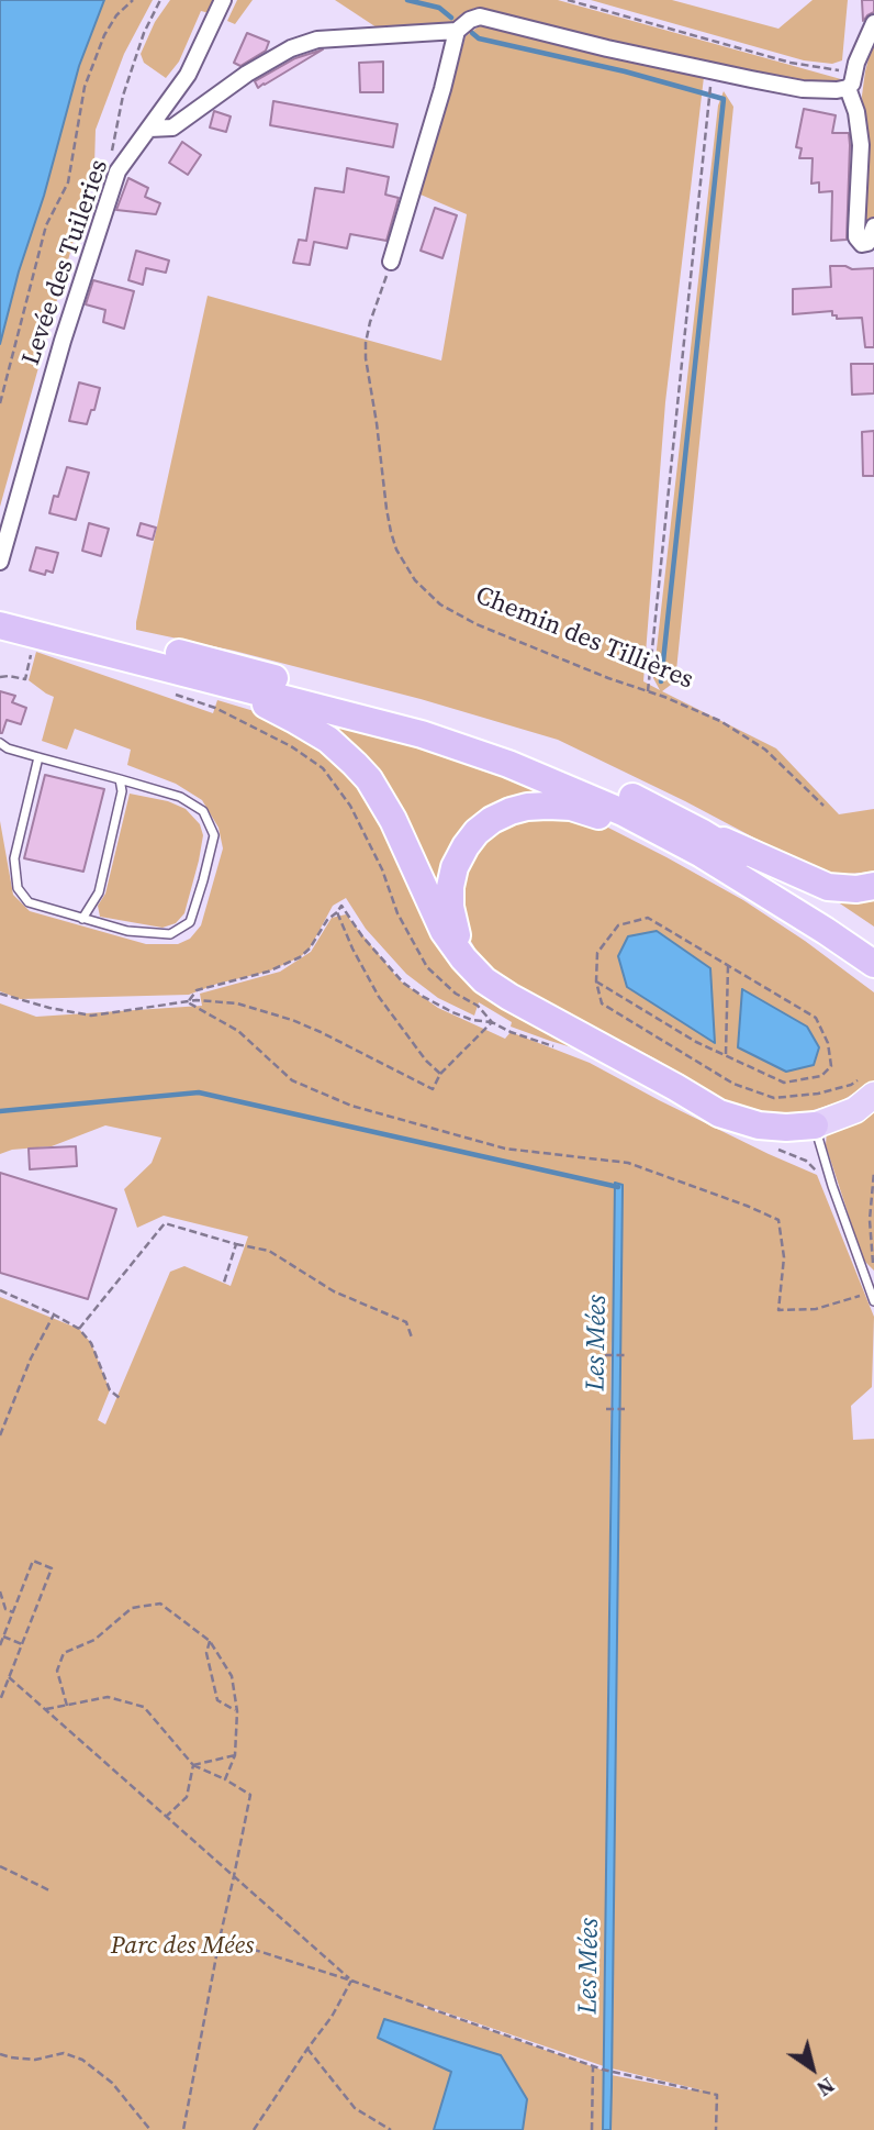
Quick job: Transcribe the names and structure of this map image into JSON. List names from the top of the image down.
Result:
{
  "streets": {
    "street": ["Levée des Tuileries"],
    "path": ["Chemin des Tillières"]
  },
  "water": ["Les Mées"],
  "parks": ["Parc des Mées"],
  "north": "bottom right"
}
